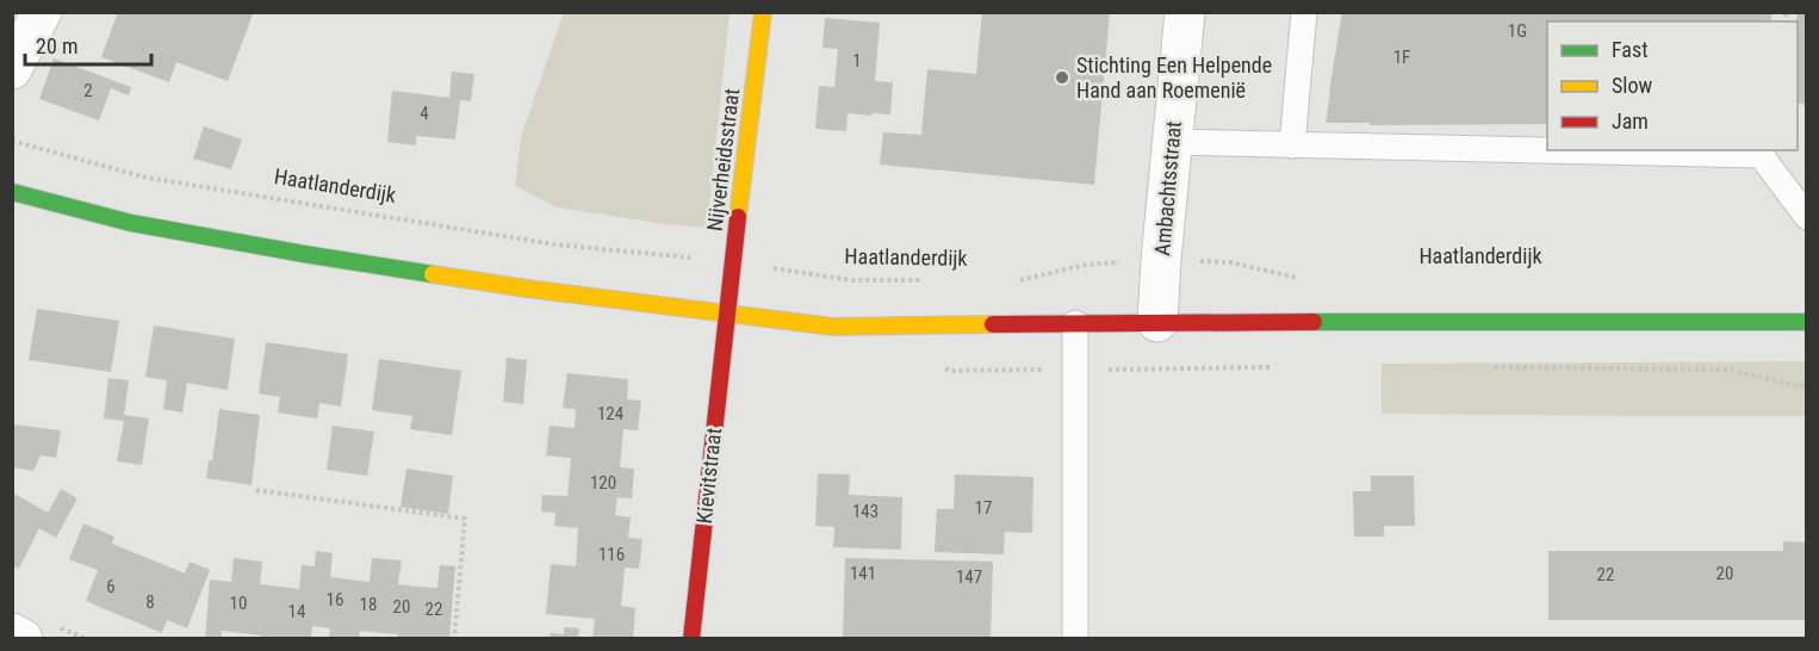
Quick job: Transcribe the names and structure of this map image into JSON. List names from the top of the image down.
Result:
{
  "streets": {
    "street": ["Nijverheidsstraat", "Ambachtsstraat", "Kievitstraat"],
    "path": ["Haatlanderdijk"]
  },
  "crossings": [
    ["Nijverheidsstraat", "Haatlanderdijk"],
    ["Nijverheidsstraat", "Kievitstraat"]
  ],
  "places": ["Stichting Een Helpende Hand aan Roemenië"],
  "house_numbers": [
    "1G",
    "1F",
    "1",
    "2",
    "4",
    "124",
    "120",
    "17",
    "143",
    "116",
    "141",
    "20",
    "22",
    "147",
    "6",
    "16",
    "8",
    "10",
    "18",
    "20",
    "22",
    "14"
  ],
  "legend": ["Fast", "Slow", "Jam"],
  "scale_bar": "20 m"
}
